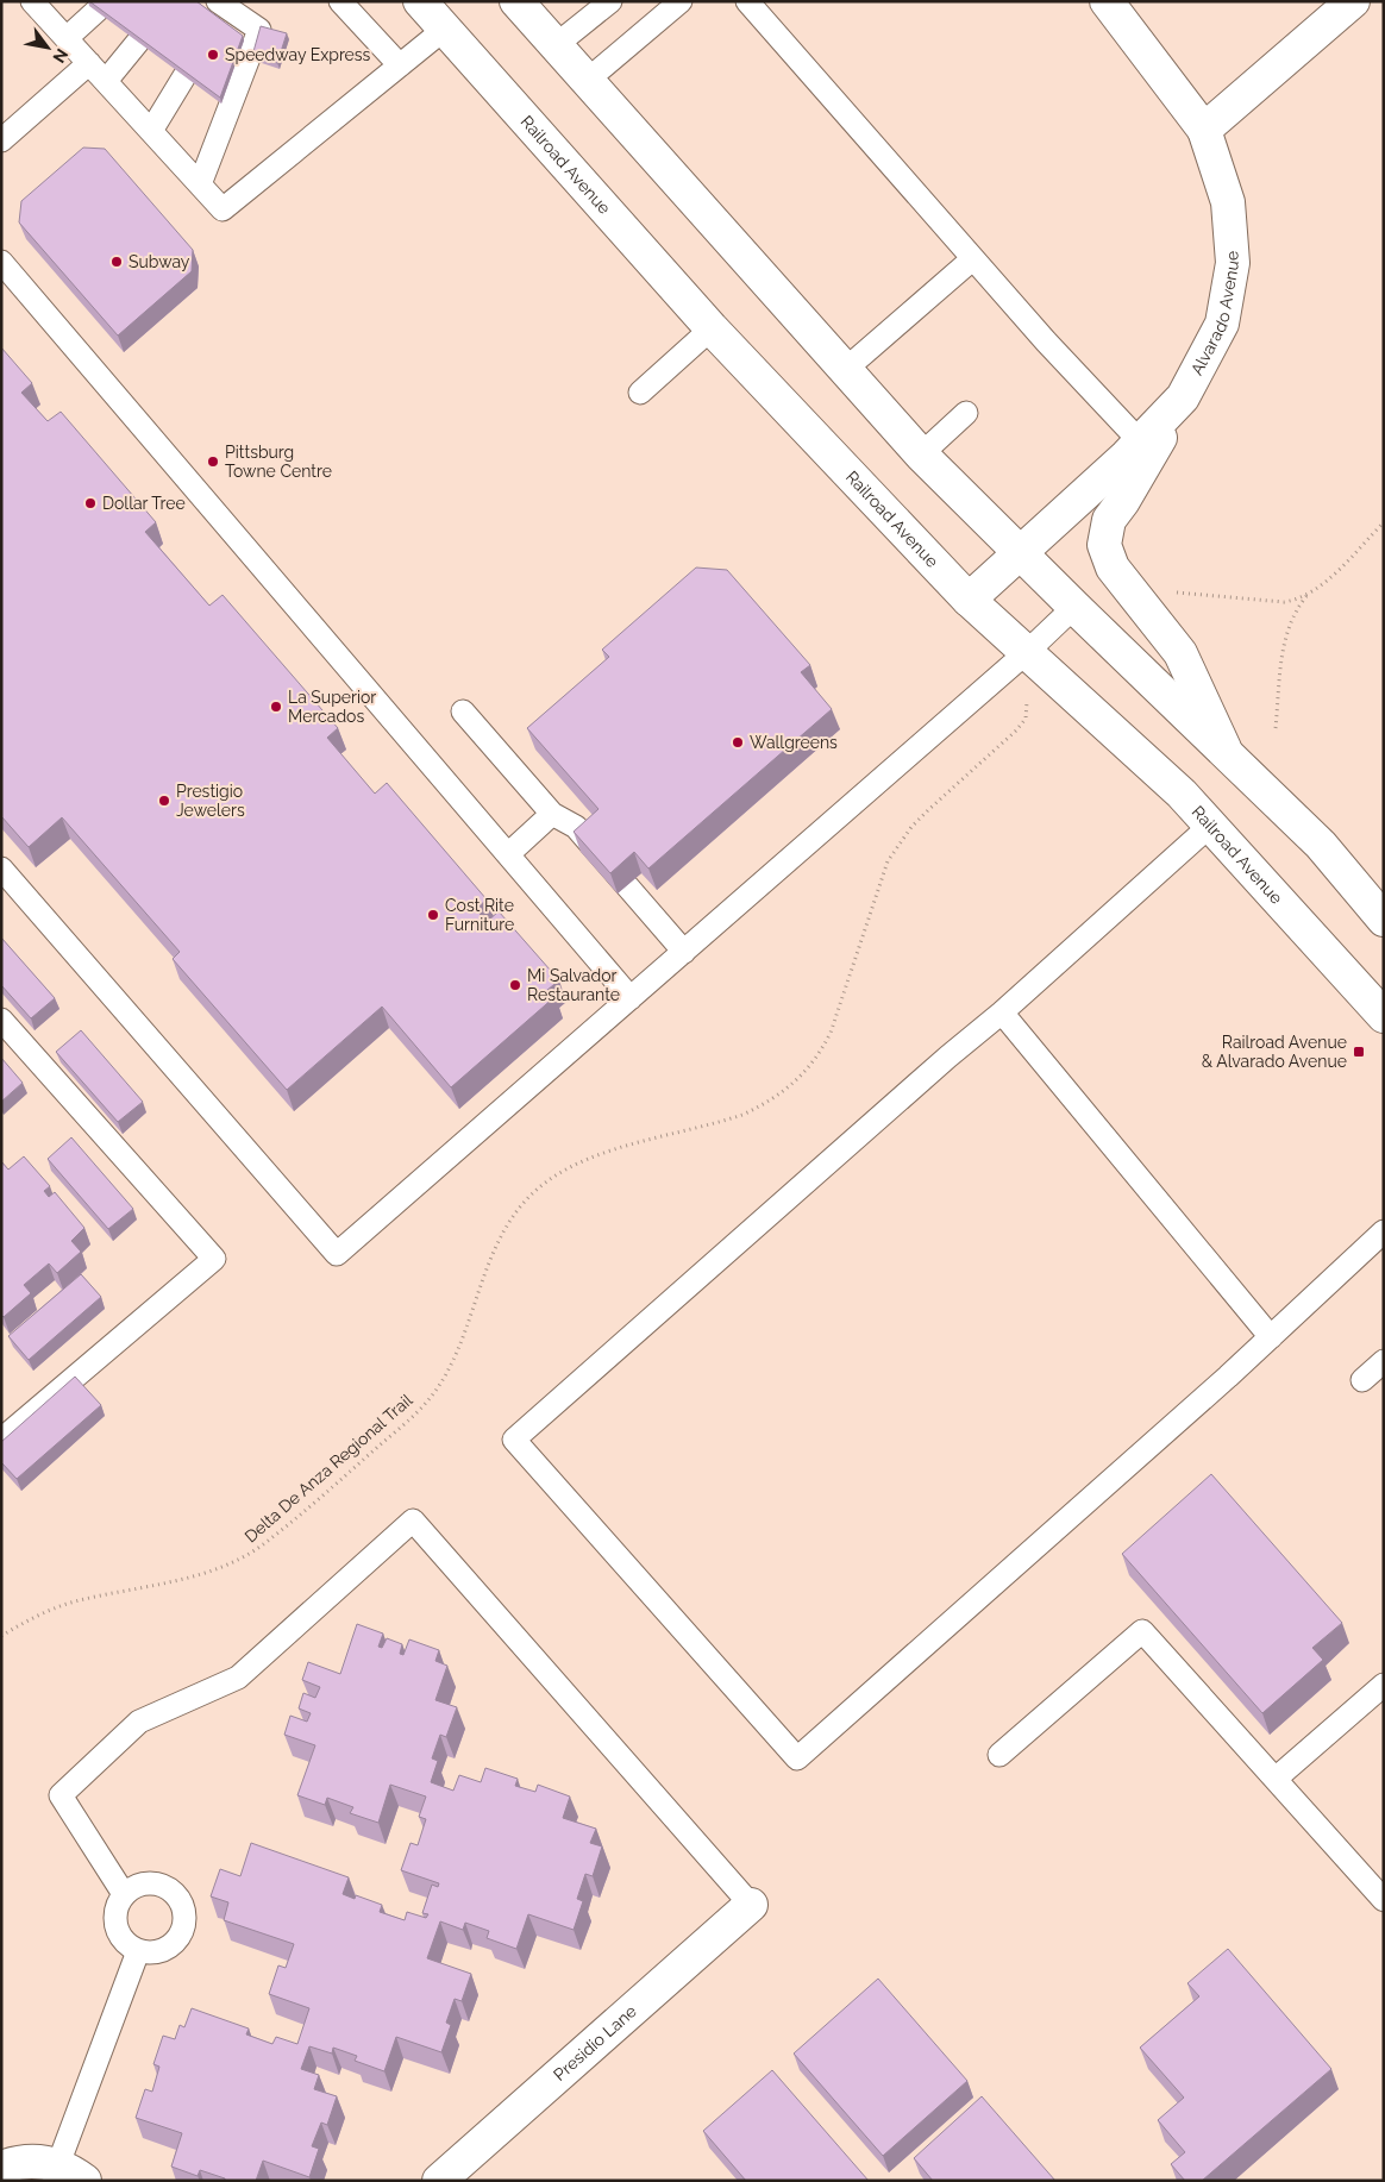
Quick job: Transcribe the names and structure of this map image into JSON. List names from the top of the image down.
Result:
{
  "streets": {
    "main road": ["Railroad Avenue", "Alvarado Avenue", "Presidio Lane"],
    "path": ["Delta De Anza Regional Trail"]
  },
  "crossings": [
    ["Railroad Avenue", "Alvarado Avenue"],
    ["Railroad Avenue", "Delta De Anza Regional Trail"]
  ],
  "places": {
    "other": [
      "Speedway Express",
      "Subway",
      "Pittsburg Towne Centre",
      "Dollar Tree",
      "La Superior Mercados",
      "Wallgreens",
      "Prestigio Jewelers",
      "Cost Rite Furniture",
      "Mi Salvador Restaurante"
    ],
    "transit": ["Railroad Avenue & Alvarado Avenue"]
  },
  "north": "bottom right"
}
